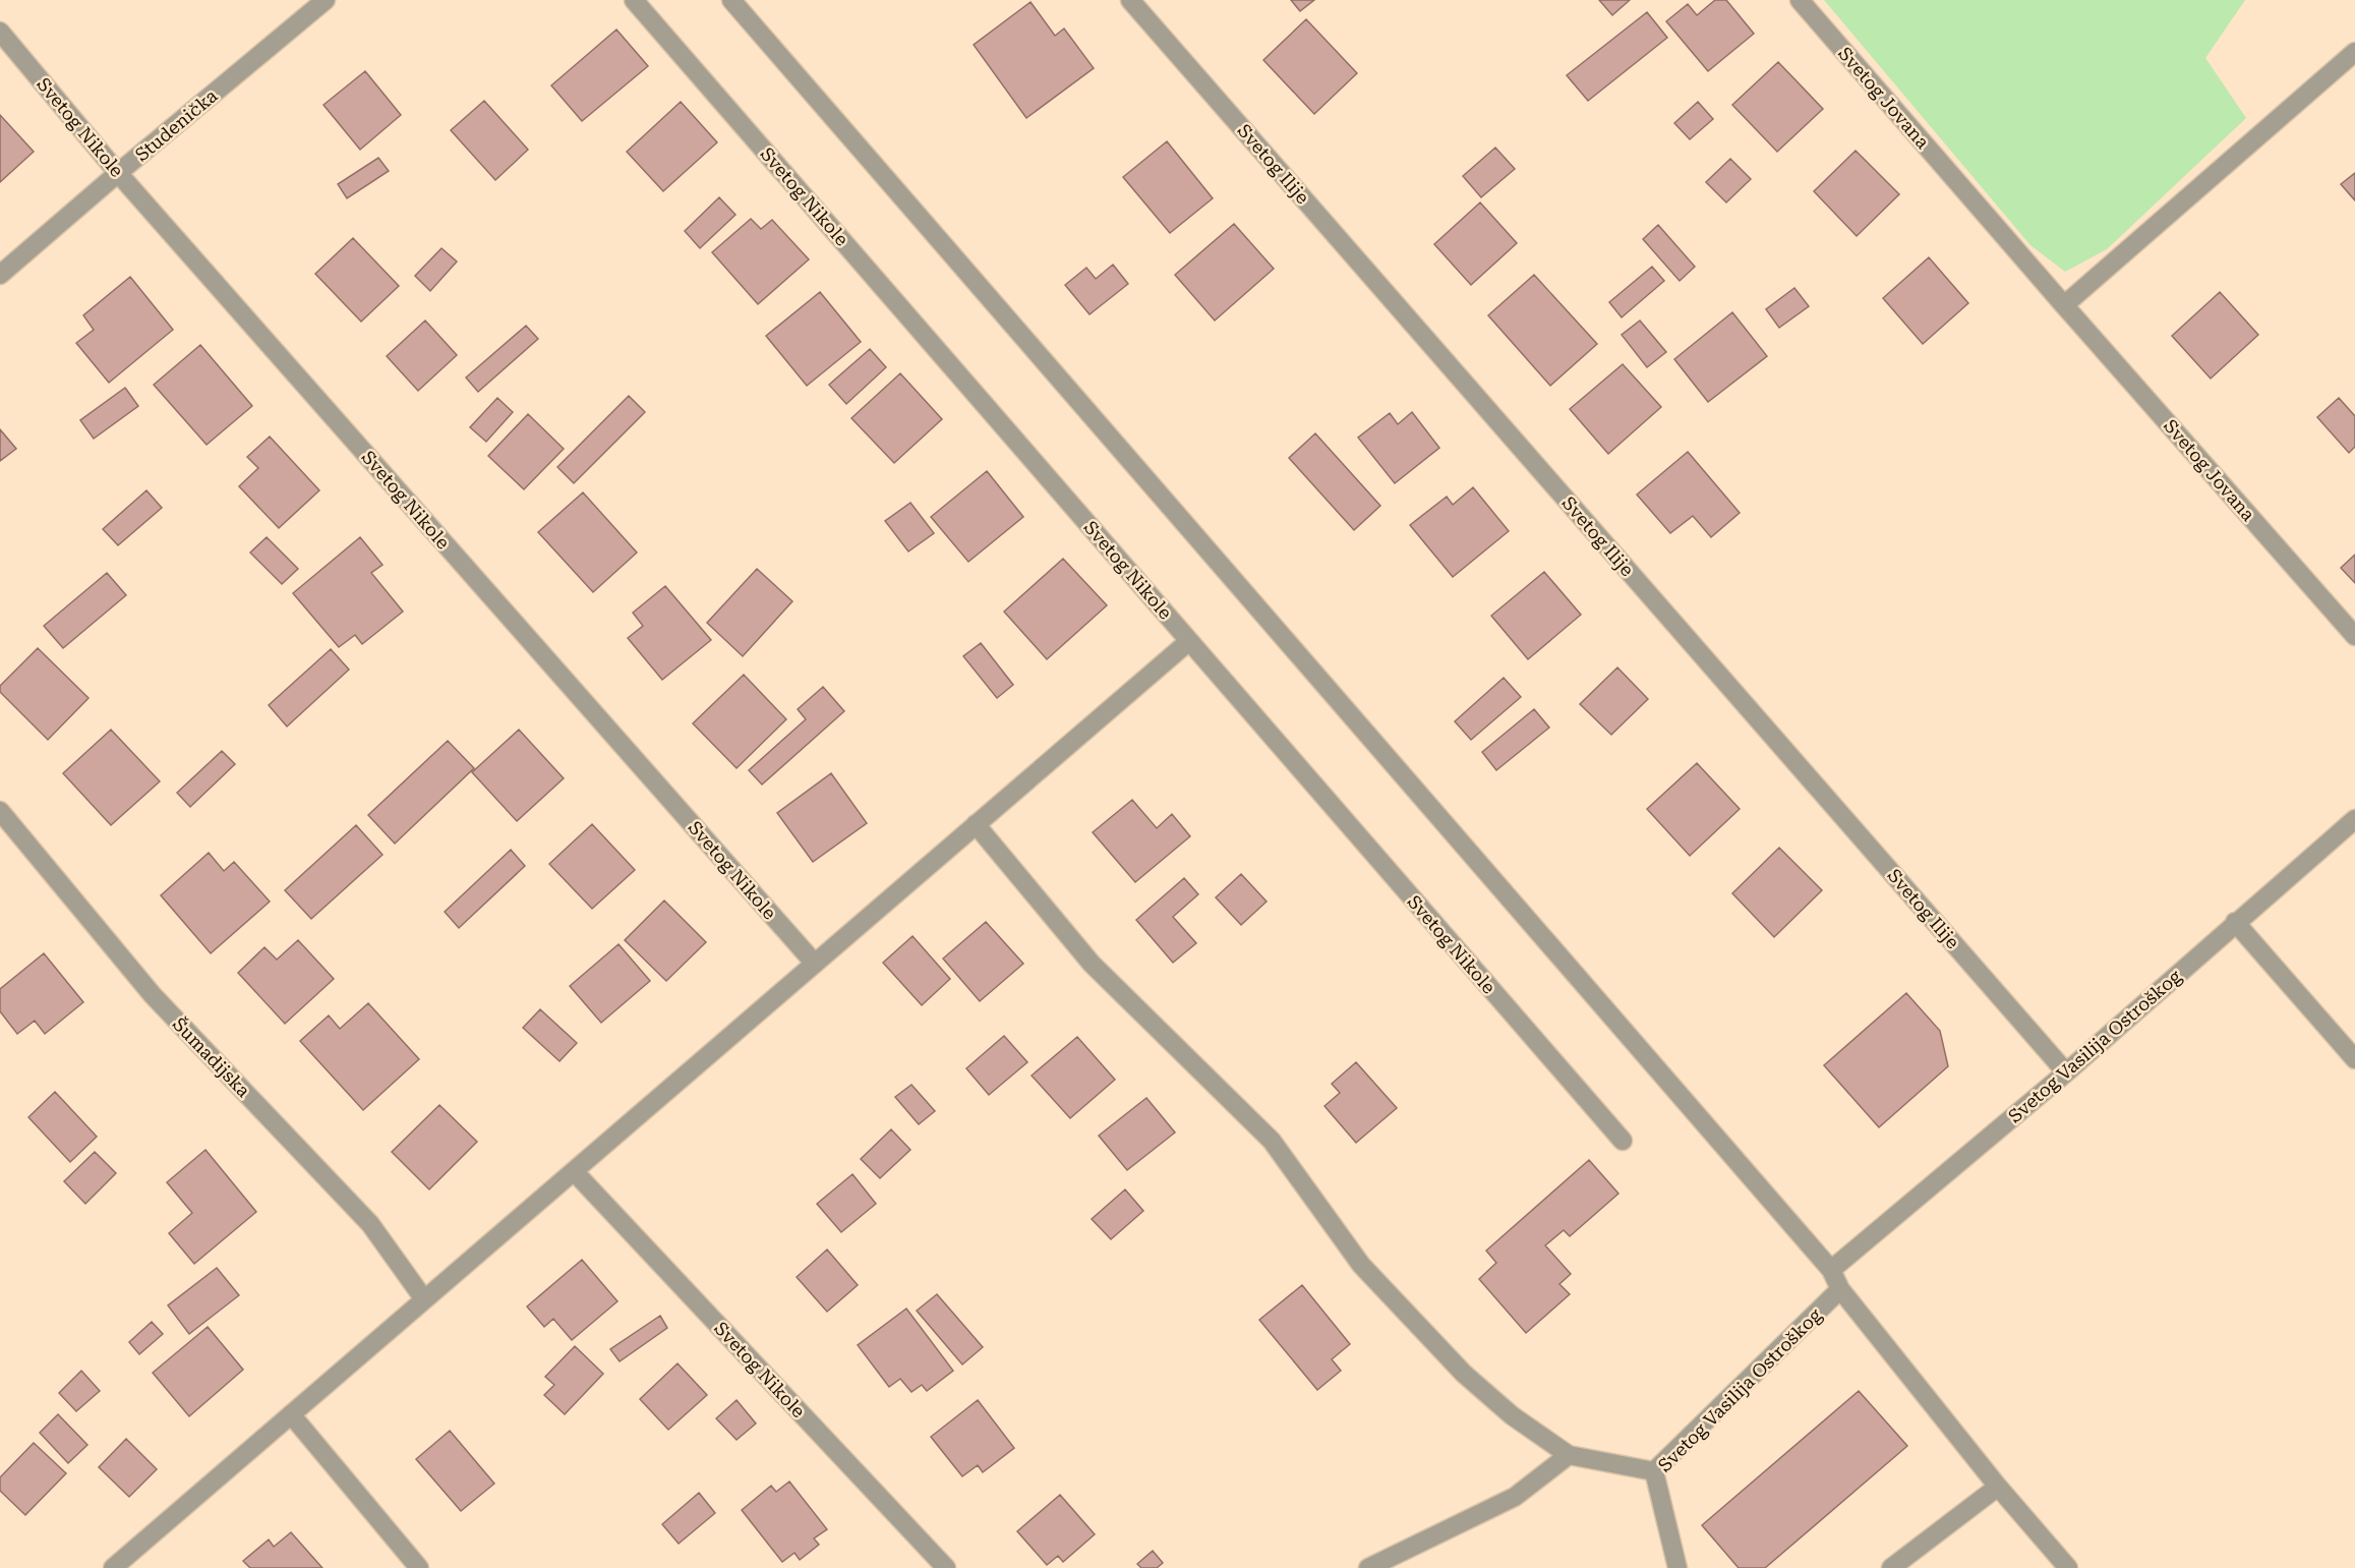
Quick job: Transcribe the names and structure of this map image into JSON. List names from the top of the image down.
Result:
{
  "streets": {
    "street": [
      "Svetog Jovana",
      "Studenička",
      "Svetog Nikole",
      "Svetog Ilije",
      "Svetog Vasilija Ostroškog",
      "Šumadijska"
    ]
  },
  "crossings": [
    ["Studenička", "Svetog Nikole"],
    ["Svetog Ilije", "Svetog Vasilija Ostroškog"]
  ]
}
